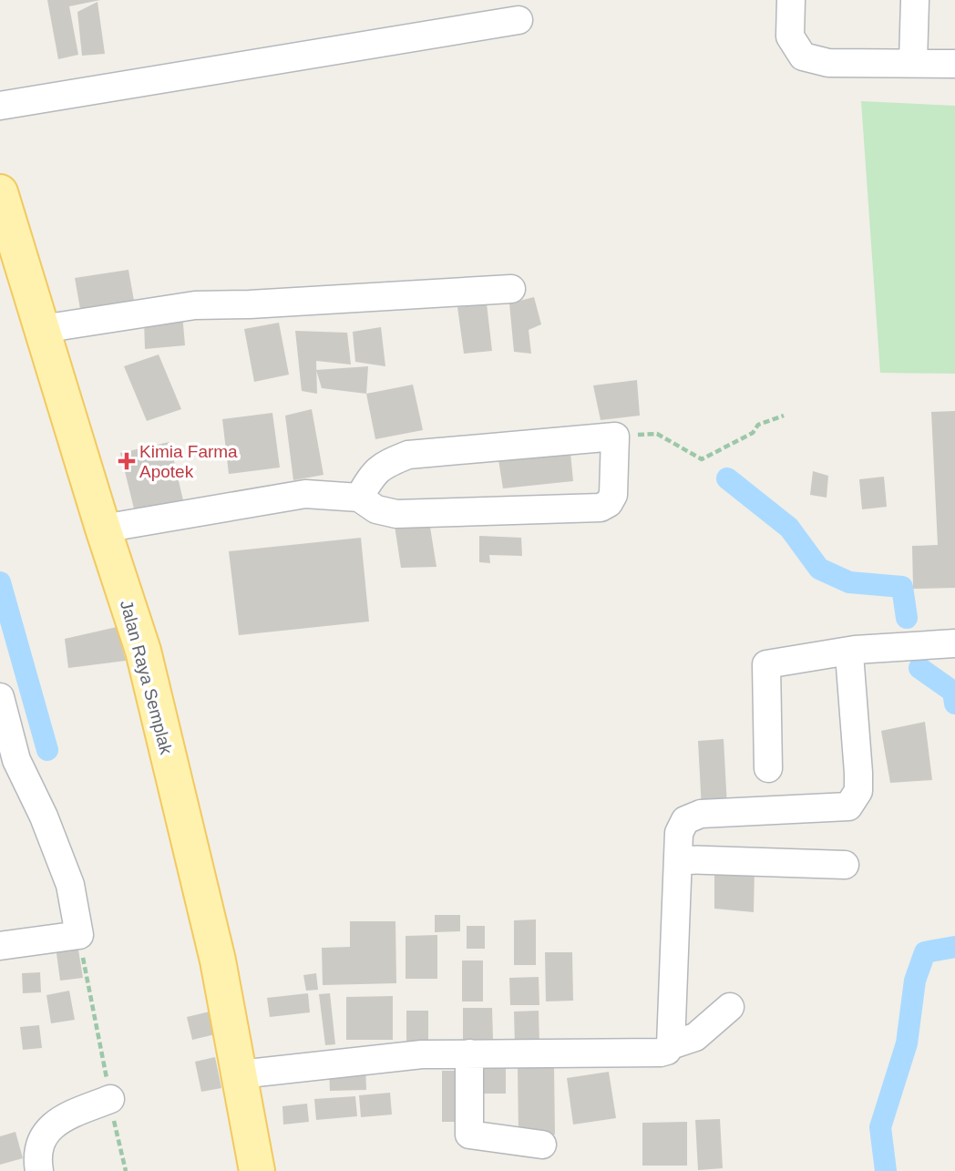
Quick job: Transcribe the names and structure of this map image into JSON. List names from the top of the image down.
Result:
{
  "streets": {
    "main road": ["Jalan Raya Semplak"]
  },
  "places": {
    "health": ["Kimia Farma Apotek"]
  }
}
